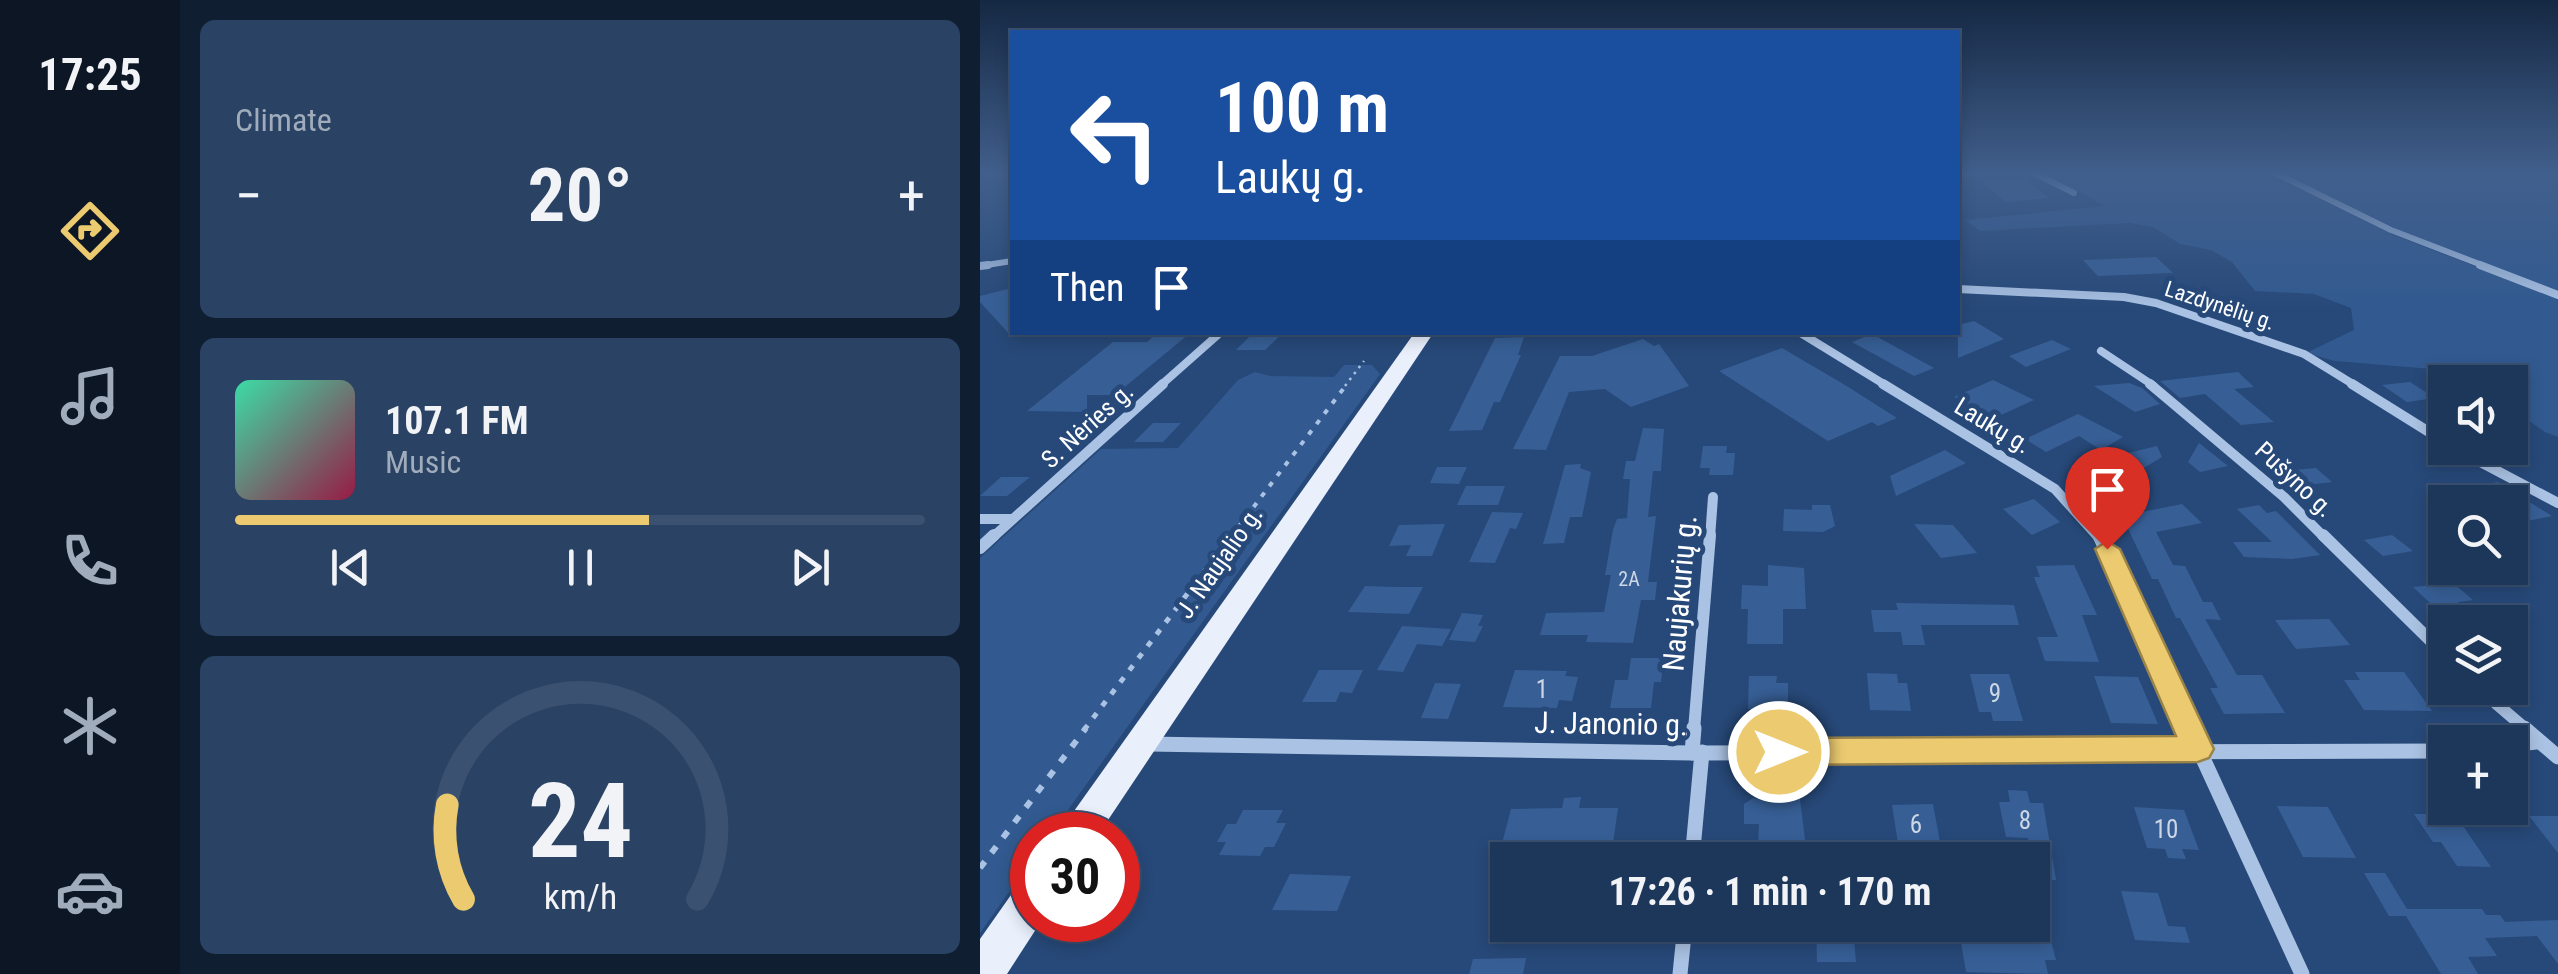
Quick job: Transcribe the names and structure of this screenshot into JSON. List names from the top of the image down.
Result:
{
  "streets": {
    "main road": ["J. Naujalio g."],
    "street": [
      "Lazdynėlių g.",
      "S. Nėries g.",
      "Laukų g.",
      "Pušyno g.",
      "Naujakurių g.",
      "J. Janonio g."
    ]
  },
  "crossings": [
    ["Laukų g.", "J. Janonio g."],
    ["J. Naujalio g.", "J. Janonio g."],
    ["Naujakurių g.", "J. Janonio g."]
  ],
  "house_numbers": [
    "2A",
    "1",
    "9",
    "8",
    "6",
    "10"
  ],
  "page": {
    "tabs": "17:25",
    "tile": "Climate",
    "turn": ["100 m", "Laukų g."],
    "heat": ["−", "20°", "+"],
    "then": "Then",
    "map_buttons": "+",
    "song": ["107.1 FM", "Music"],
    "limit": "30",
    "trip": "17:26 · 1 min · 170 m",
    "gauge": ["24", "km/h"]
  }
}
